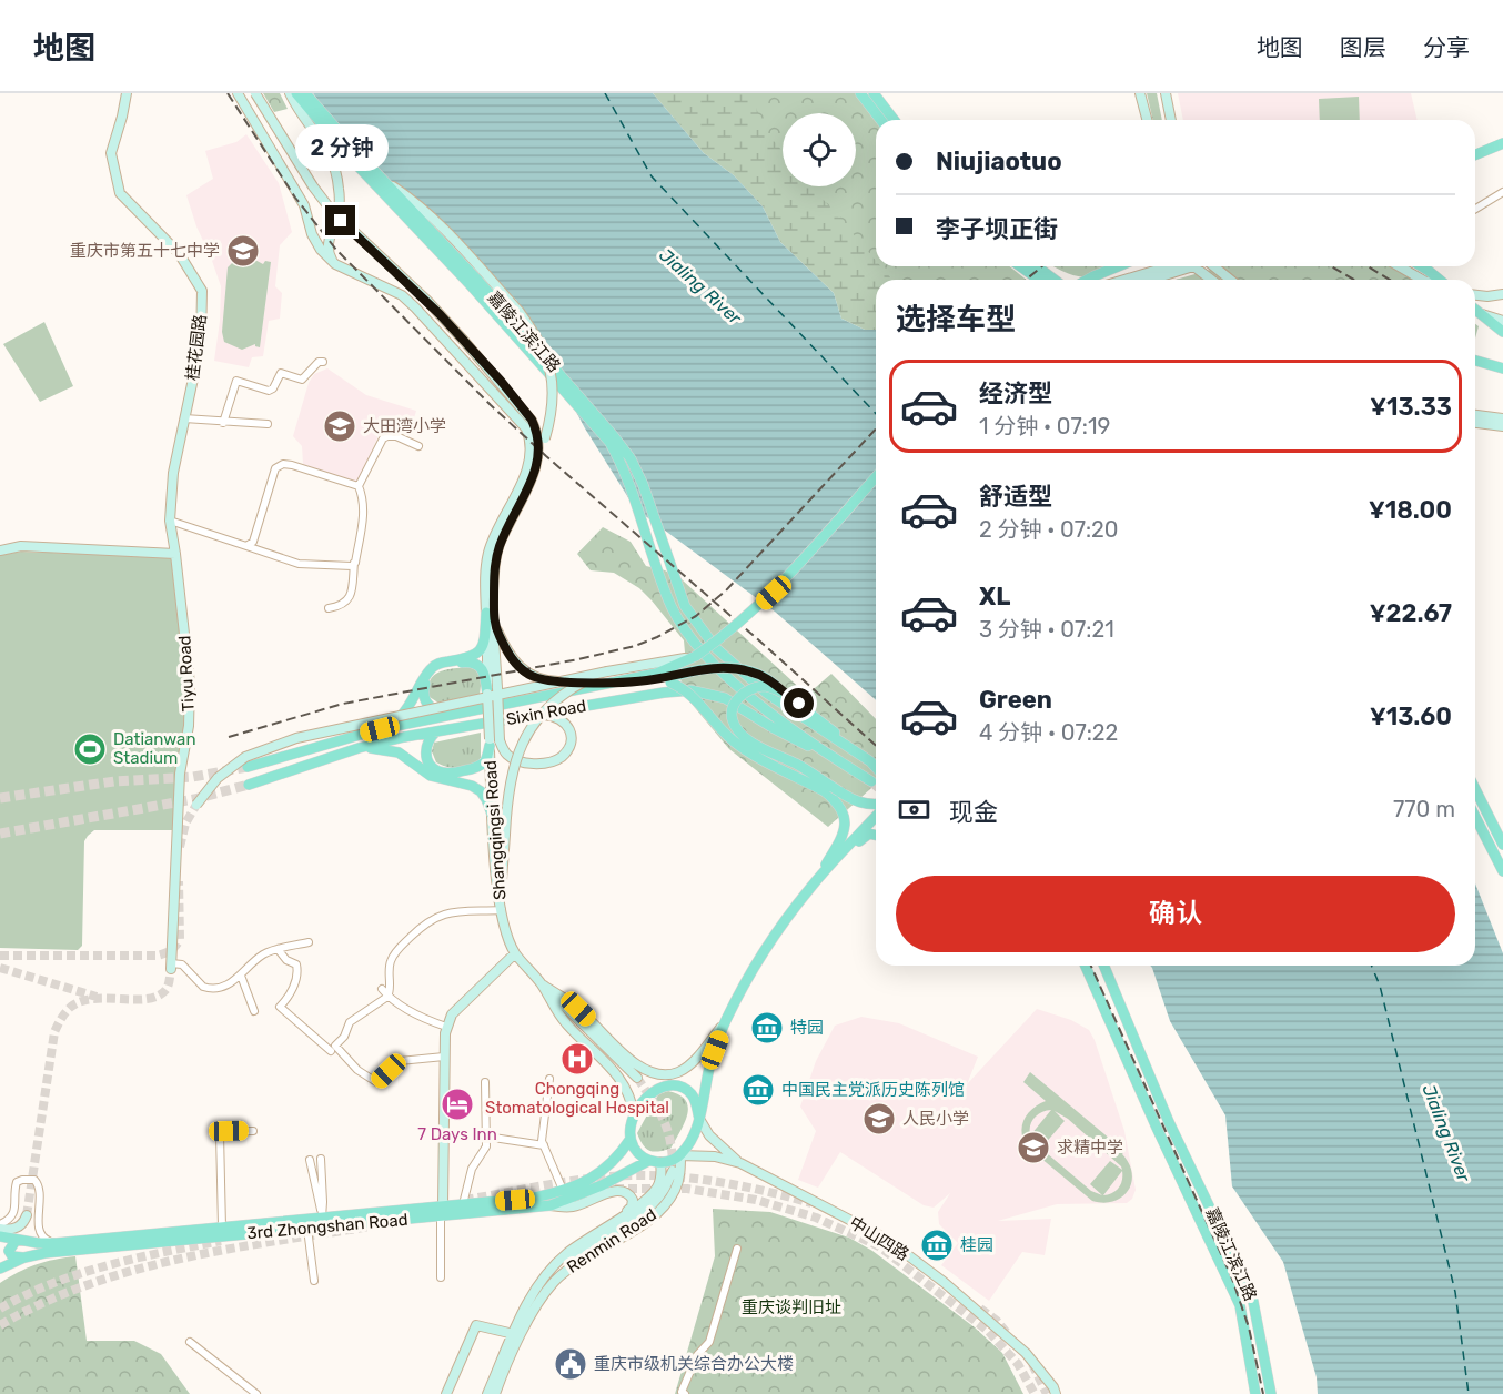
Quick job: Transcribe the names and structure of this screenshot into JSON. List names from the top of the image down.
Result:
{
  "streets": {
    "main road": [
      "嘉陵江滨江路",
      "桂花园路",
      "Tiyu Road",
      "Sixin Road",
      "Shangqingsi Road",
      "3rd Zhongshan Road",
      "中山四路",
      "Renmin Road"
    ]
  },
  "crossings": [
    ["嘉陵江滨江路", "Sixin Road"],
    ["桂花园路", "Tiyu Road"],
    ["Shangqingsi Road", "3rd Zhongshan Road"],
    ["Shangqingsi Road", "Renmin Road"],
    ["3rd Zhongshan Road", "Renmin Road"]
  ],
  "water": ["Jialing River"],
  "parks": ["重庆谈判旧址"],
  "places": {
    "school or university": [
      "重庆市第五十七中学",
      "大田湾小学",
      "人民小学",
      "求精中学"
    ],
    "sports": ["Datianwan Stadium"],
    "museum": ["特园", "中国民主党派历史陈列馆", "桂园"],
    "hospital": ["Chongqing Stomatological Hospital"],
    "hotel": ["7 Days Inn"],
    "public building": ["重庆市级机关综合办公大楼"]
  },
  "page": {
    "header": "地图",
    "nav": ["地图", "图层", "分享"],
    "banner": ["Niujiaotuo", "李子坝正街"],
    "bubble": "2 分钟",
    "heading": "选择车型",
    "list": [
      {
        "name": "经济型",
        "note": "1 分钟 · 07:19",
        "value": "¥13.33"
      },
      {
        "name": "舒适型",
        "note": "2 分钟 · 07:20",
        "value": "¥18.00"
      },
      {
        "name": "XL",
        "note": "3 分钟 · 07:21",
        "value": "¥22.67"
      },
      {
        "name": "Green",
        "note": "4 分钟 · 07:22",
        "value": "¥13.60"
      }
    ],
    "pay": ["现金", "770 m"],
    "buttons": "确认"
  }
}
